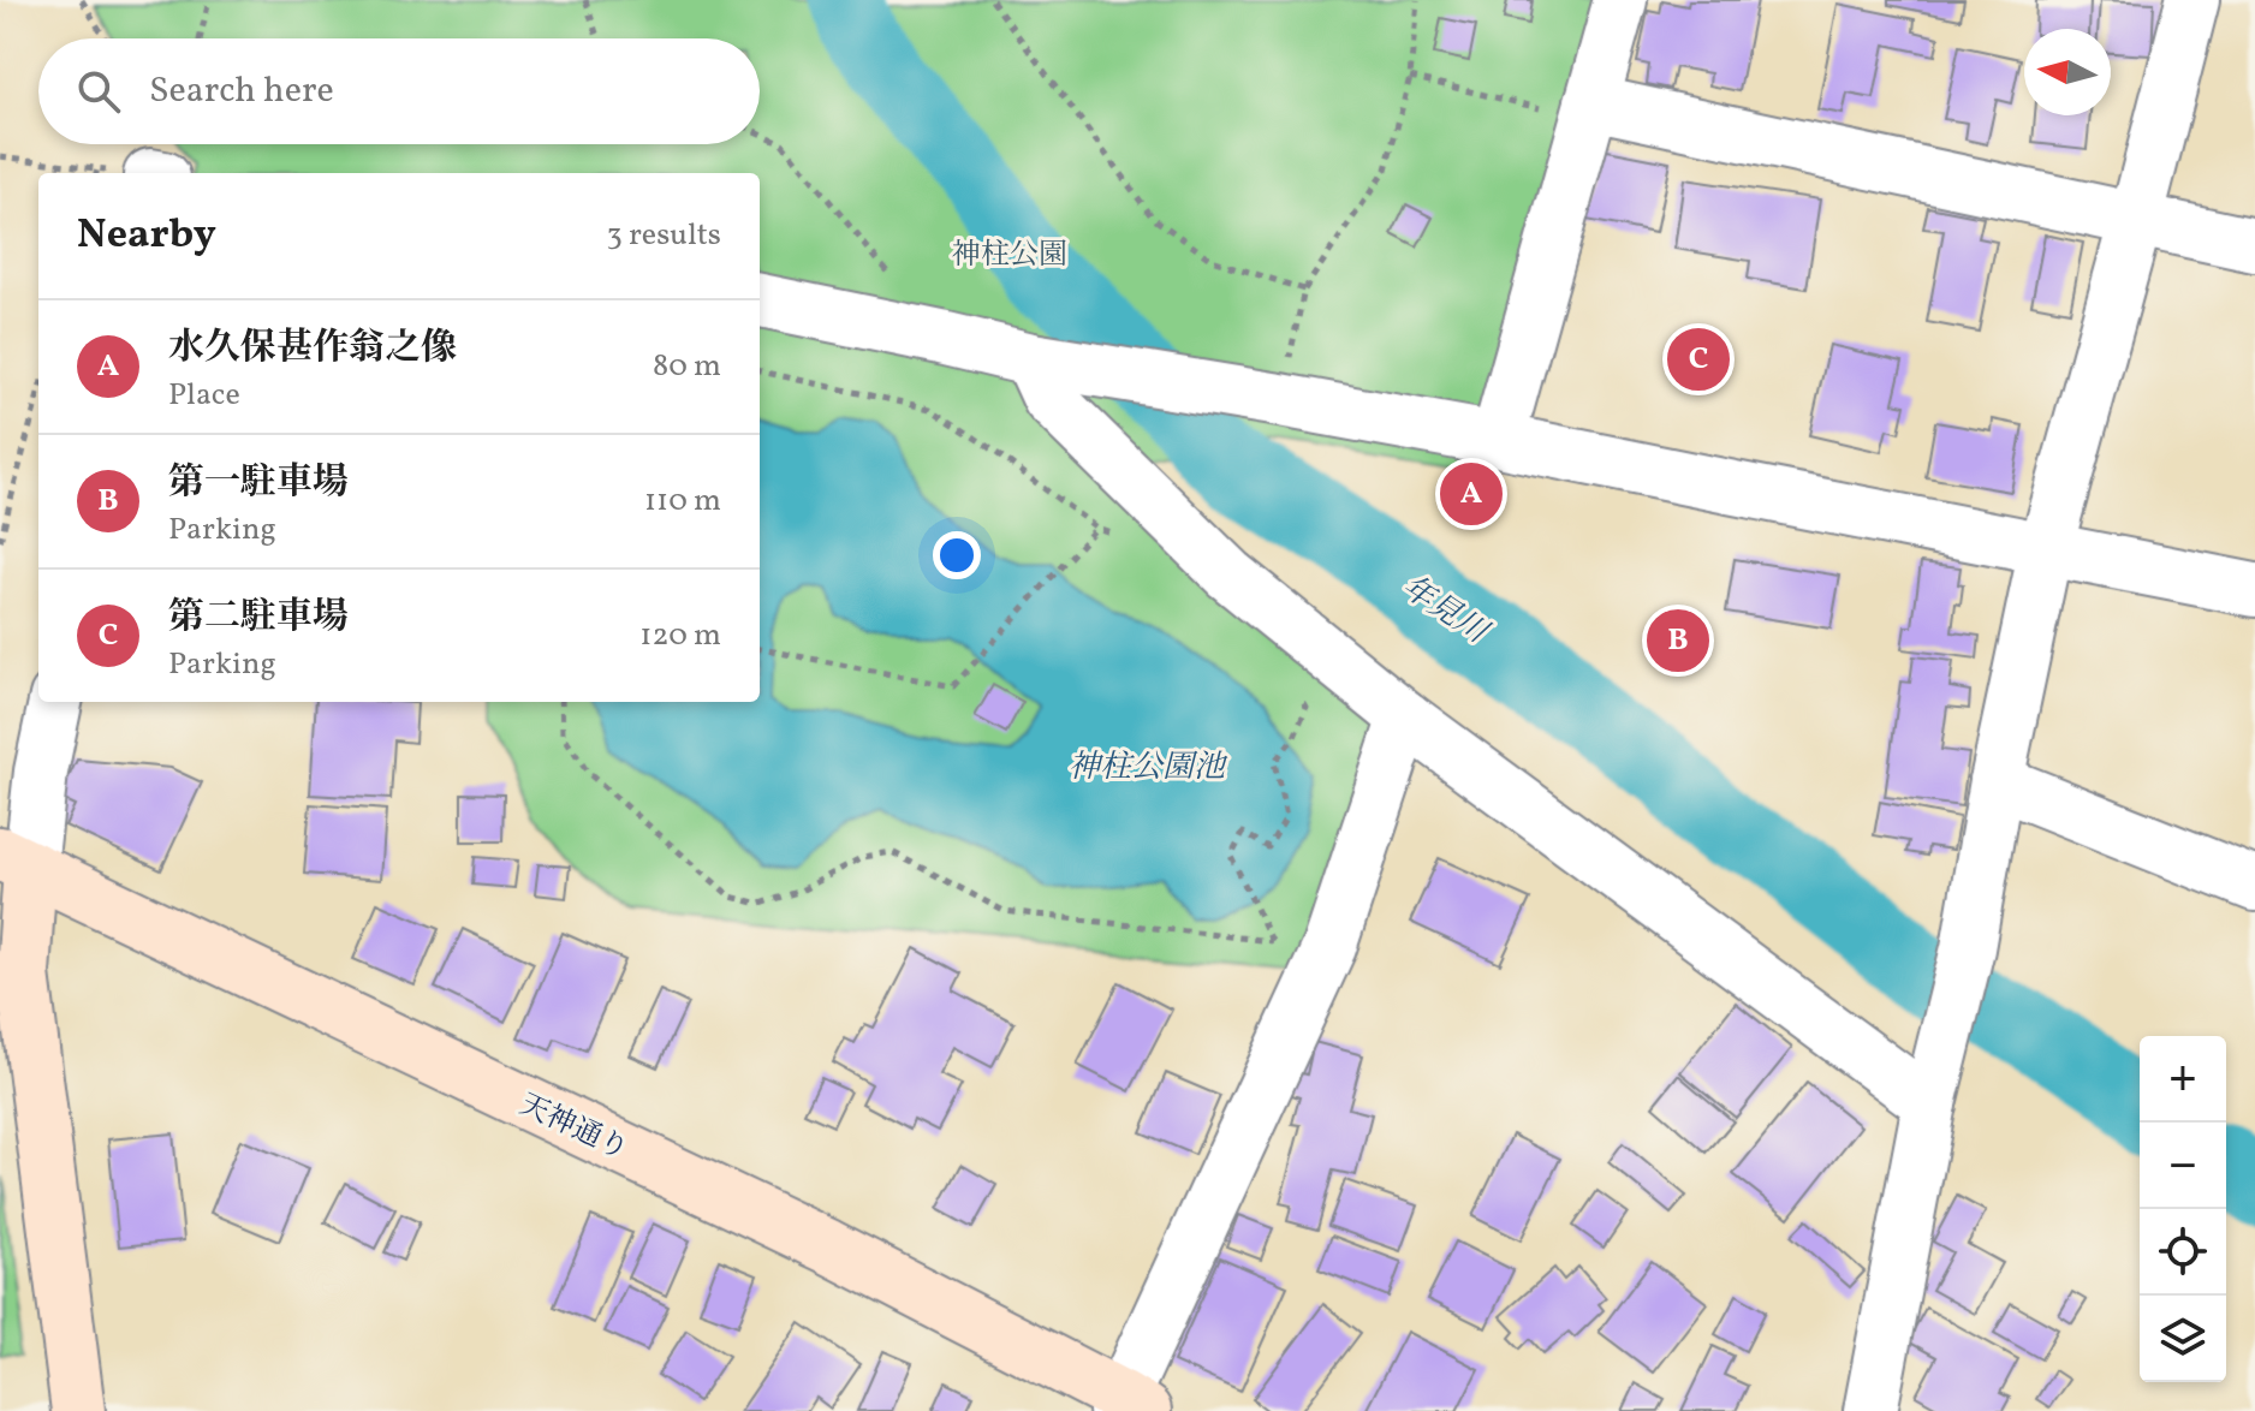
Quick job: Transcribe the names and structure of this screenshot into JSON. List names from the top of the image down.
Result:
{
  "streets": {
    "street": ["天神通り"]
  },
  "water": ["年見川", "神柱公園池"],
  "parks": ["神柱公園"],
  "north": "left",
  "page": {
    "search": "Search here",
    "heading": ["Nearby", "3 results"],
    "list": [
      {
        "mark": "A",
        "name": "水久保甚作翁之像",
        "note": "Place",
        "value": "80 m"
      },
      {
        "mark": "B",
        "name": "第一駐車場",
        "note": "Parking",
        "value": "110 m"
      },
      {
        "mark": "C",
        "name": "第二駐車場",
        "note": "Parking",
        "value": "120 m"
      }
    ],
    "pins": ["C", "A", "B"],
    "map_buttons": ["+", "−"]
  }
}
